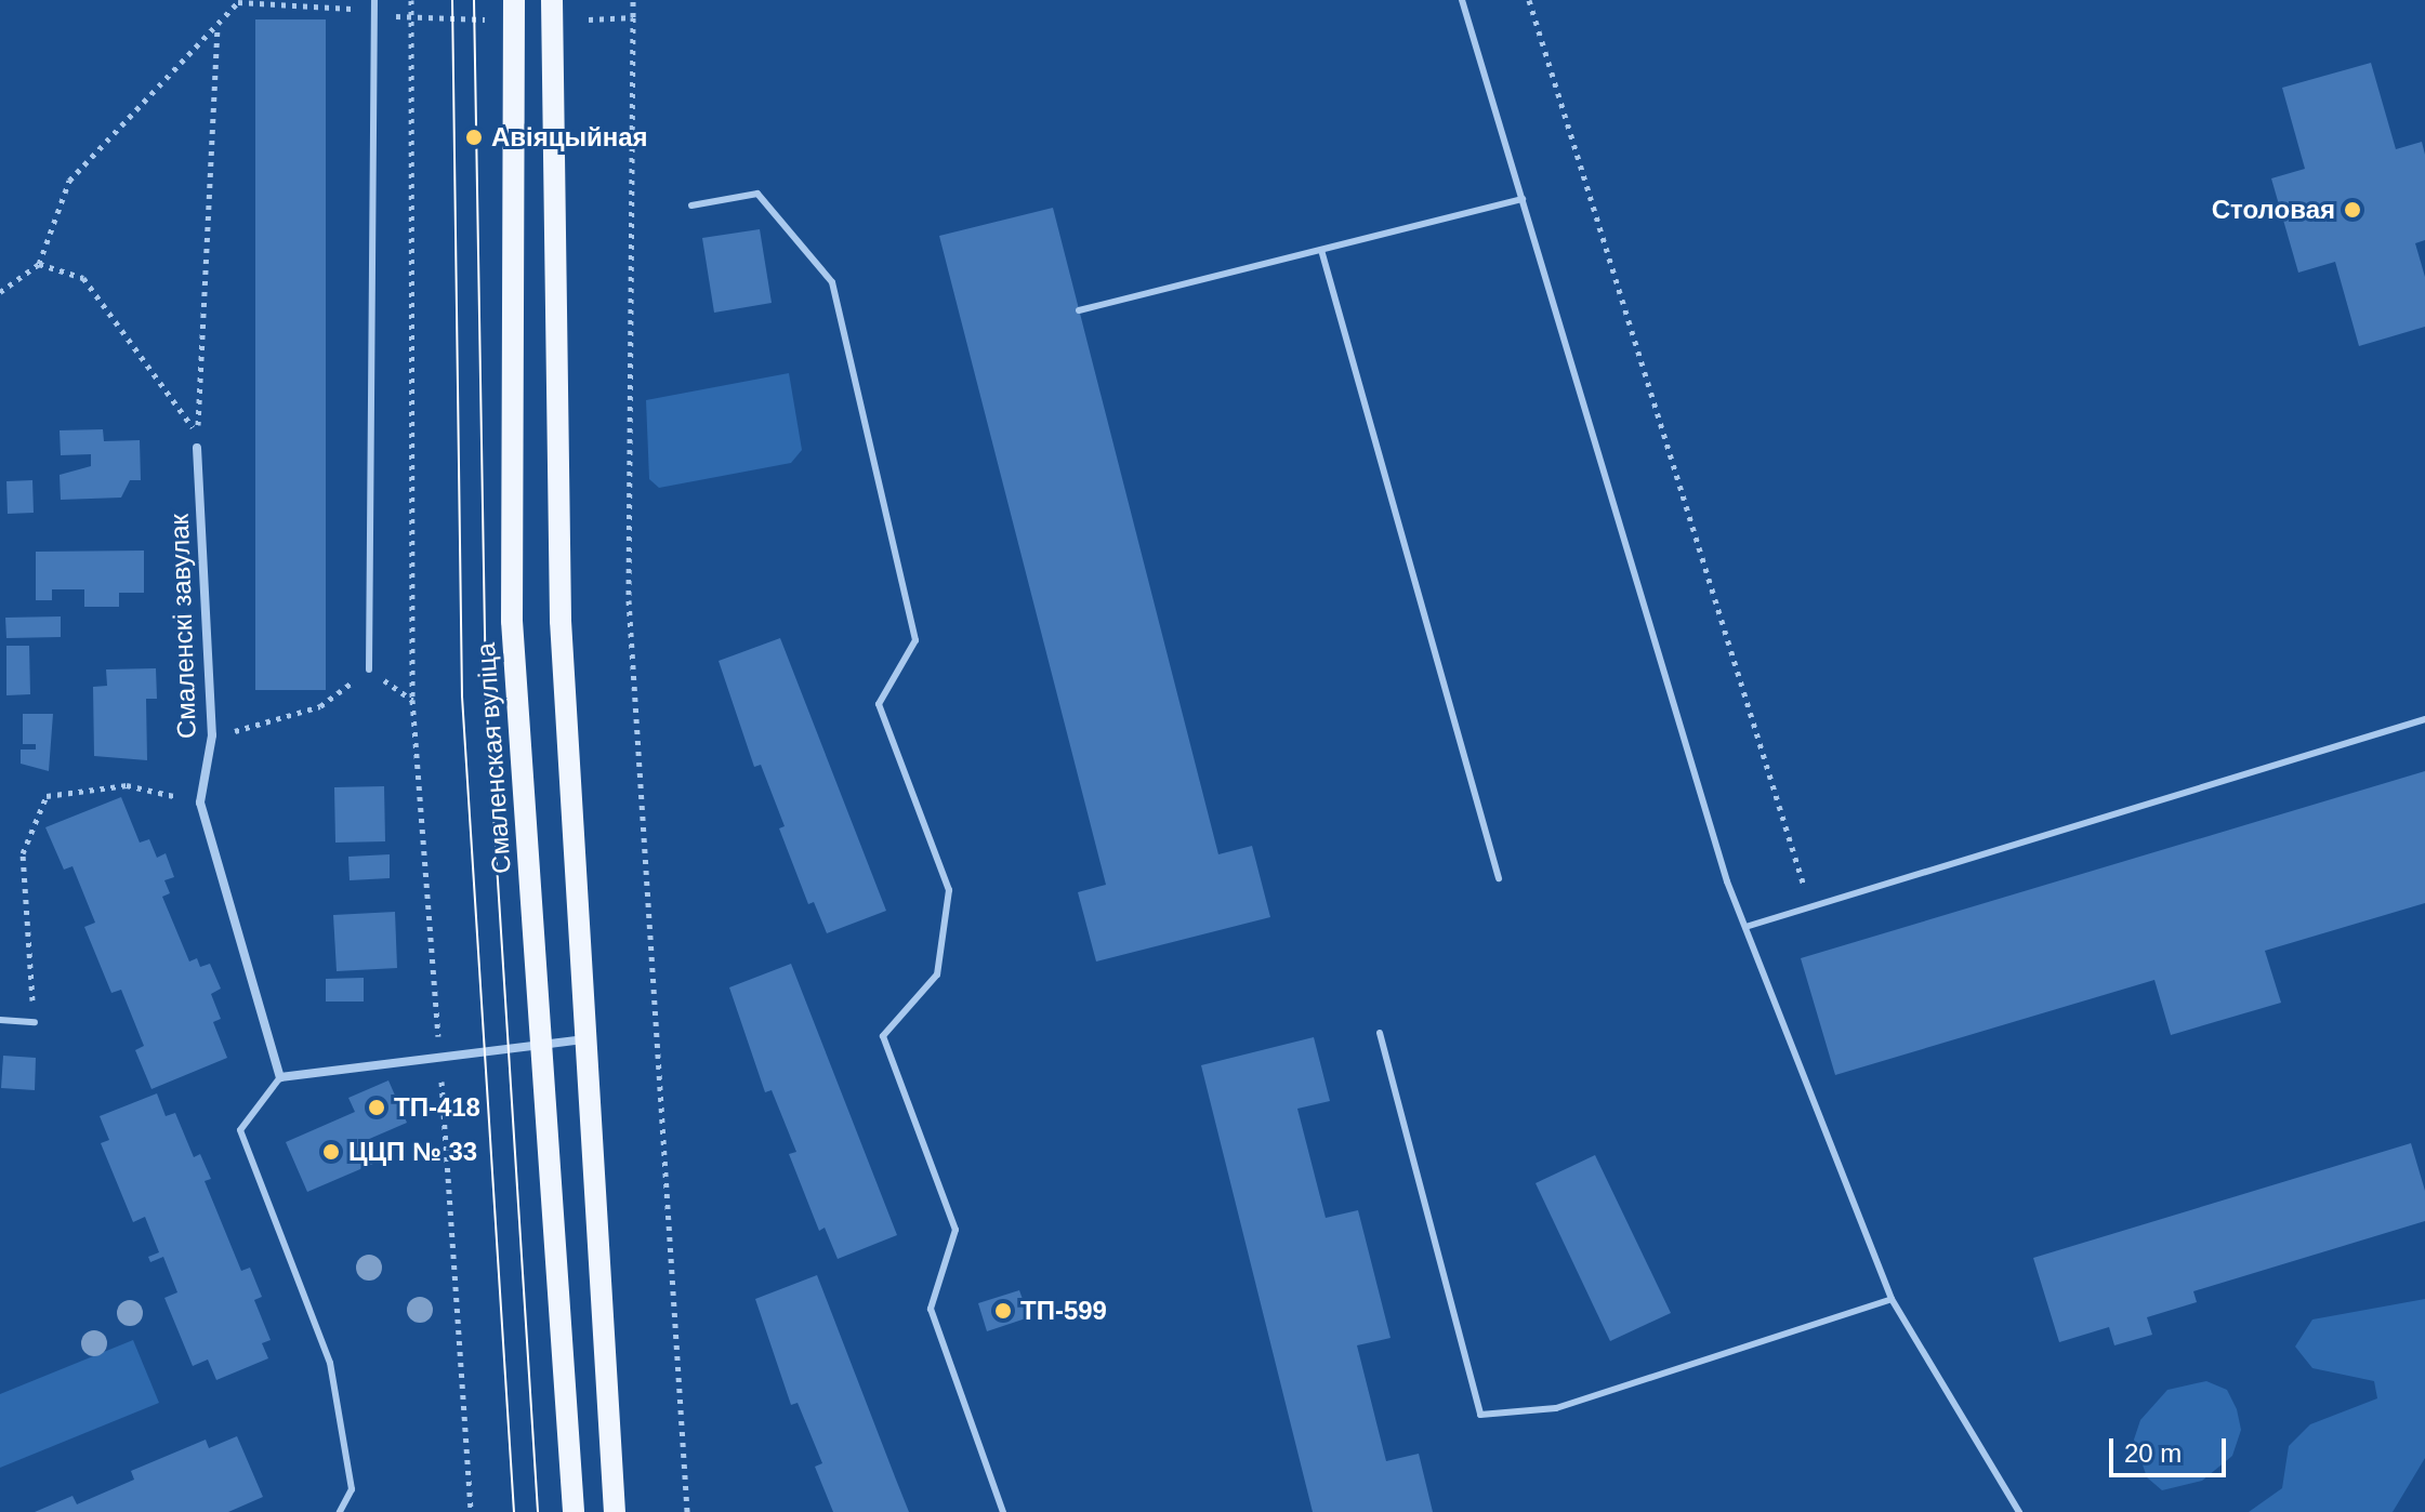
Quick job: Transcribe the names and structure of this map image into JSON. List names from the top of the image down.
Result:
{
  "streets": {
    "main road": ["Смаленская вуліца"],
    "street": ["Смаленскі завулак"]
  },
  "places": [
    "Авіяцыйная",
    "Столовая",
    "ТП-418",
    "ЦЦП № 33",
    "ТП-599"
  ],
  "scale_bar": "20 m"
}
